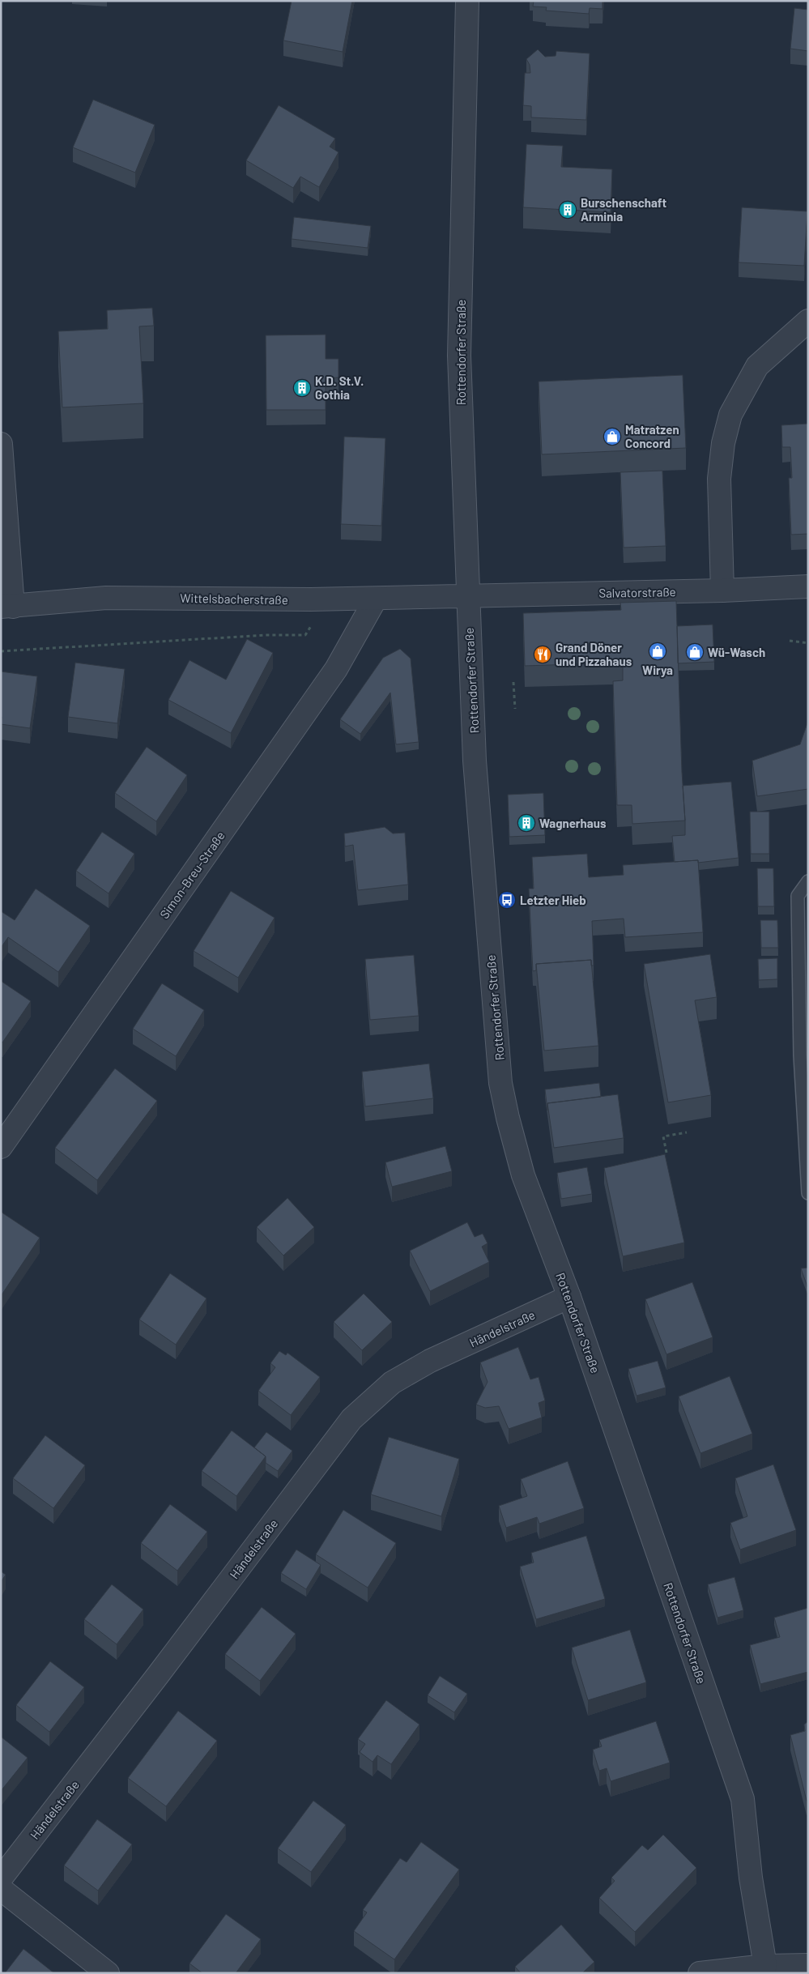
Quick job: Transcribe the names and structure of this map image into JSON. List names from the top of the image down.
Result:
{
  "streets": {
    "street": [
      "Rottendorfer Straße",
      "Salvatorstraße",
      "Wittelsbacherstraße",
      "Simon-Breu-Straße",
      "Händelstraße"
    ]
  },
  "crossings": [
    ["Rottendorfer Straße", "Salvatorstraße"],
    ["Rottendorfer Straße", "Wittelsbacherstraße"],
    ["Rottendorfer Straße", "Händelstraße"],
    ["Salvatorstraße", "Wittelsbacherstraße"],
    ["Wittelsbacherstraße", "Simon-Breu-Straße"]
  ],
  "places": {
    "building": ["Burschenschaft Arminia", "K.D. St.V. Gothia", "Wagnerhaus"],
    "shop": ["Matratzen Concord", "Wirya", "Wü-Wasch"],
    "restaurant": ["Grand Döner und Pizzahaus"],
    "bus stop": ["Letzter Hieb"]
  }
}
